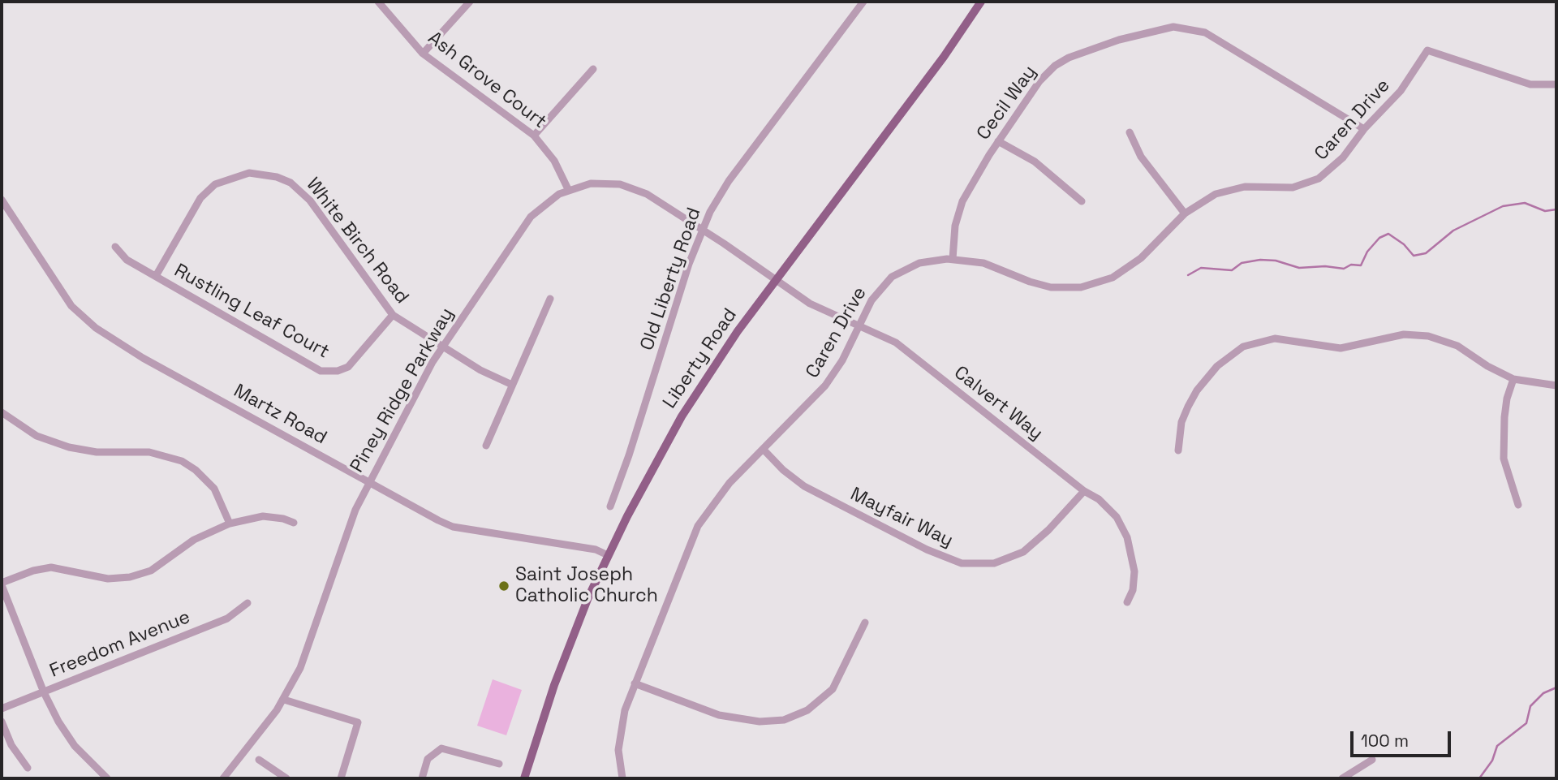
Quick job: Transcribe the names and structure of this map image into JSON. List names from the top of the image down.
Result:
{
  "streets": {
    "main road": ["Liberty Road"],
    "street": [
      "Ash Grove Court",
      "Cecil Way",
      "Caren Drive",
      "White Birch Road",
      "Old Liberty Road",
      "Rustling Leaf Court",
      "Piney Ridge Parkway",
      "Calvert Way",
      "Martz Road",
      "Mayfair Way",
      "Freedom Avenue"
    ]
  },
  "crossings": [
    ["Ash Grove Court", "Piney Ridge Parkway"],
    ["Cecil Way", "Caren Drive"],
    ["Caren Drive", "Calvert Way"],
    ["Caren Drive", "Mayfair Way"],
    ["White Birch Road", "Rustling Leaf Court"],
    ["White Birch Road", "Piney Ridge Parkway"],
    ["Old Liberty Road", "Piney Ridge Parkway"],
    ["Liberty Road", "Piney Ridge Parkway"],
    ["Liberty Road", "Calvert Way"],
    ["Liberty Road", "Martz Road"],
    ["Piney Ridge Parkway", "Calvert Way"],
    ["Piney Ridge Parkway", "Martz Road"],
    ["Calvert Way", "Mayfair Way"]
  ],
  "places": ["Saint Joseph Catholic Church"],
  "scale_bar": "100 m"
}
